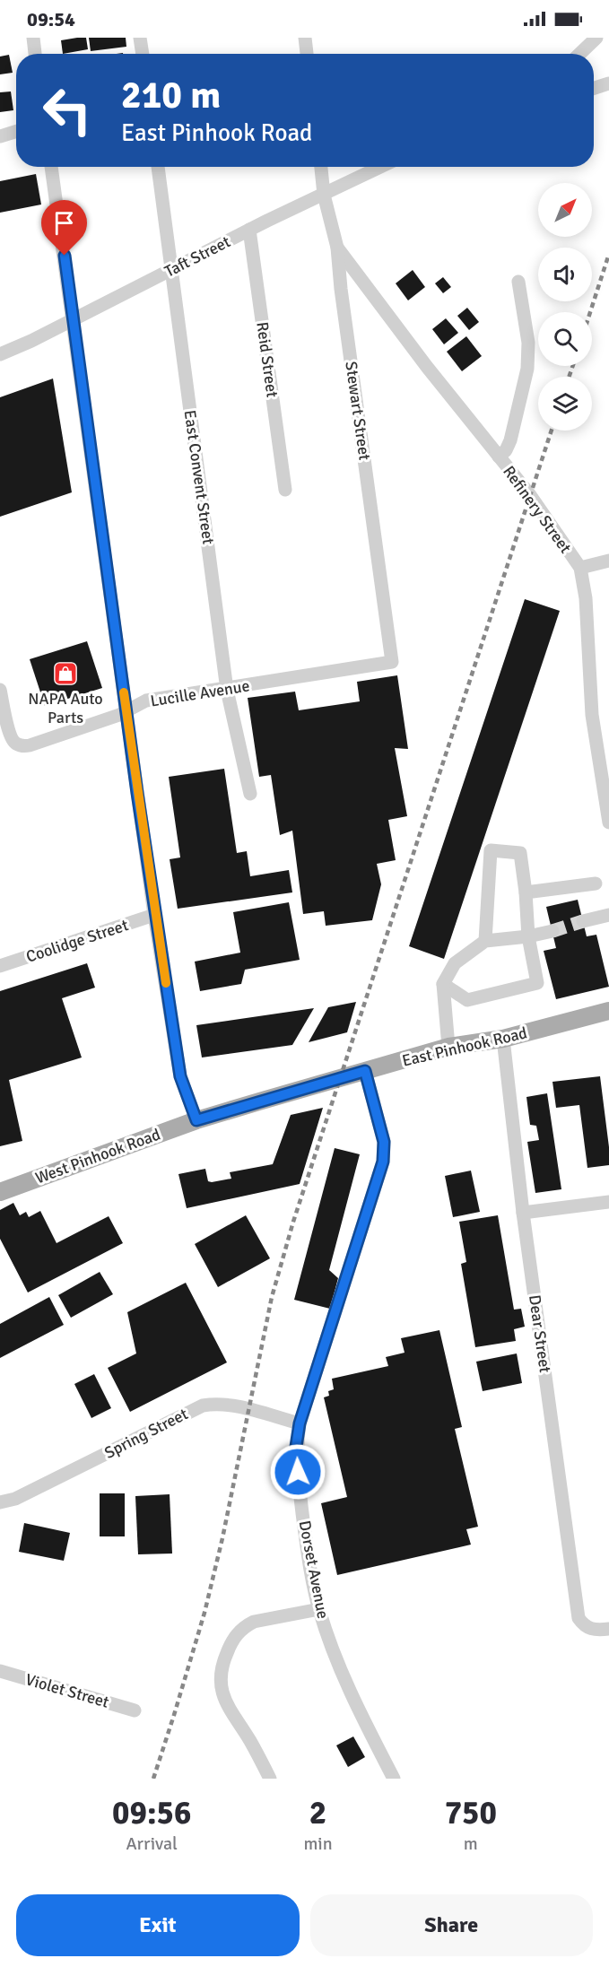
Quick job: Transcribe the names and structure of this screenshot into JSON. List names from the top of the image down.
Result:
{
  "streets": {
    "main road": ["East Pinhook Road", "West Pinhook Road"],
    "street": [
      "Taft Street",
      "Reid Street",
      "Stewart Street",
      "East Convent Street",
      "Refinery Street",
      "Lucille Avenue",
      "Coolidge Street",
      "Dear Street",
      "Spring Street",
      "Dorset Avenue",
      "Violet Street"
    ]
  },
  "crossings": [
    ["Taft Street", "Reid Street"],
    ["Taft Street", "Stewart Street"],
    ["Taft Street", "East Convent Street"],
    ["Stewart Street", "Refinery Street"],
    ["Stewart Street", "Lucille Avenue"],
    ["East Convent Street", "Lucille Avenue"],
    ["East Pinhook Road", "West Pinhook Road"],
    ["East Pinhook Road", "Dear Street"],
    ["East Pinhook Road", "Dorset Avenue"],
    ["Spring Street", "Dorset Avenue"]
  ],
  "places": {
    "shop": ["NAPA Auto Parts"]
  },
  "north": "top right",
  "page": {
    "status": "09:54",
    "turn": ["210 m", "East Pinhook Road"],
    "eta": [
      "09:56",
      "Arrival",
      "2",
      "min",
      "750",
      "m"
    ],
    "buttons": ["Exit", "Share"]
  }
}
